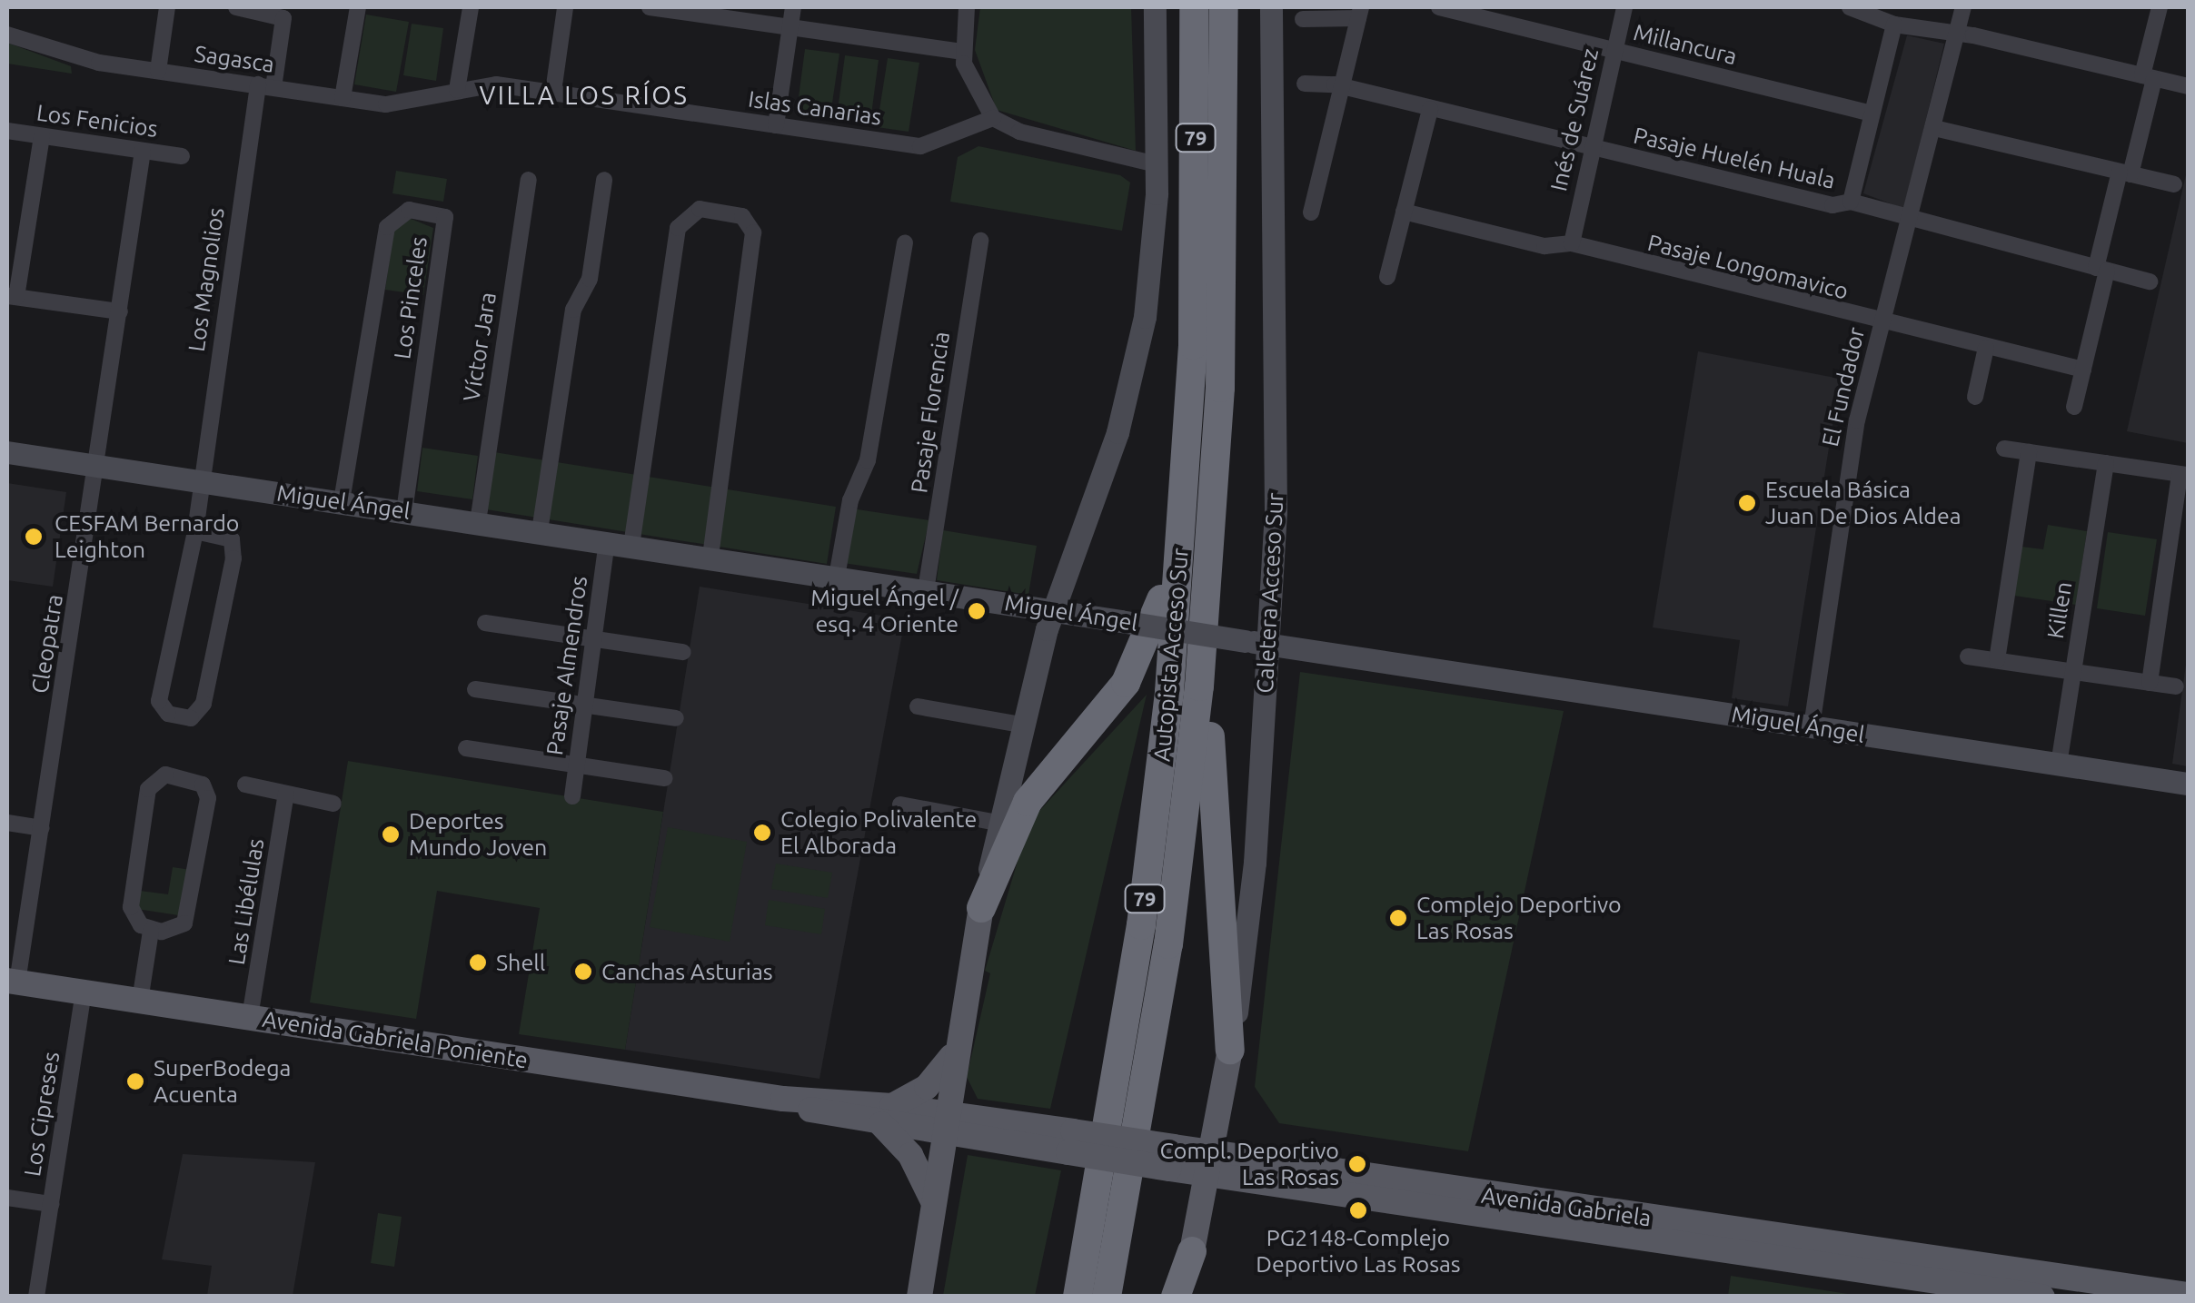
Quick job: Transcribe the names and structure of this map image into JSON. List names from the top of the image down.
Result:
{
  "streets": {
    "highway": ["79", "Autopista Acceso Sur"],
    "main road": ["Caletera Acceso Sur", "Avenida Gabriela Poniente", "Avenida Gabriela"],
    "street": [
      "Millancura",
      "Sagasca",
      "Islas Canarias",
      "Inés de Suárez",
      "Los Fenicios",
      "Pasaje Huelén Huala",
      "Pasaje Longomavico",
      "Los Magnolios",
      "Los Pinceles",
      "Víctor Jara",
      "El Fundador",
      "Pasaje Florencia",
      "Miguel Ángel",
      "Killen",
      "Cleopatra",
      "Pasaje Almendros",
      "Las Libélulas",
      "Los Cipreses"
    ]
  },
  "crossings": [
    ["Millancura", "Inés de Suárez"],
    ["Sagasca", "Islas Canarias"],
    ["Sagasca", "Los Magnolios"],
    ["Inés de Suárez", "Pasaje Huelén Huala"],
    ["Inés de Suárez", "Pasaje Longomavico"],
    ["Los Fenicios", "Cleopatra"],
    ["Pasaje Huelén Huala", "El Fundador"],
    ["Pasaje Longomavico", "El Fundador"],
    ["Los Magnolios", "Miguel Ángel"],
    ["Los Pinceles", "Miguel Ángel"],
    ["Víctor Jara", "Miguel Ángel"],
    ["El Fundador", "Miguel Ángel"],
    ["Pasaje Florencia", "Miguel Ángel"],
    ["Miguel Ángel", "Caletera Acceso Sur"],
    ["Miguel Ángel", "Killen"],
    ["Miguel Ángel", "Cleopatra"],
    ["Miguel Ángel", "Pasaje Almendros"],
    ["Caletera Acceso Sur", "Avenida Gabriela"],
    ["Cleopatra", "Avenida Gabriela Poniente"],
    ["Las Libélulas", "Avenida Gabriela Poniente"],
    ["Avenida Gabriela Poniente", "Los Cipreses"],
    ["Avenida Gabriela Poniente", "Avenida Gabriela"]
  ],
  "districts": ["VILLA LOS RÍOS"],
  "places": [
    "Escuela Básica Juan De Dios Aldea",
    "CESFAM Bernardo Leighton",
    "Miguel Ángel / esq. 4 Oriente",
    "Colegio Polivalente El Alborada",
    "Deportes Mundo Joven",
    "Complejo Deportivo Las Rosas",
    "Shell",
    "Canchas Asturias",
    "SuperBodega Acuenta",
    "Compl. Deportivo Las Rosas",
    "PG2148-Complejo Deportivo Las Rosas"
  ]
}
